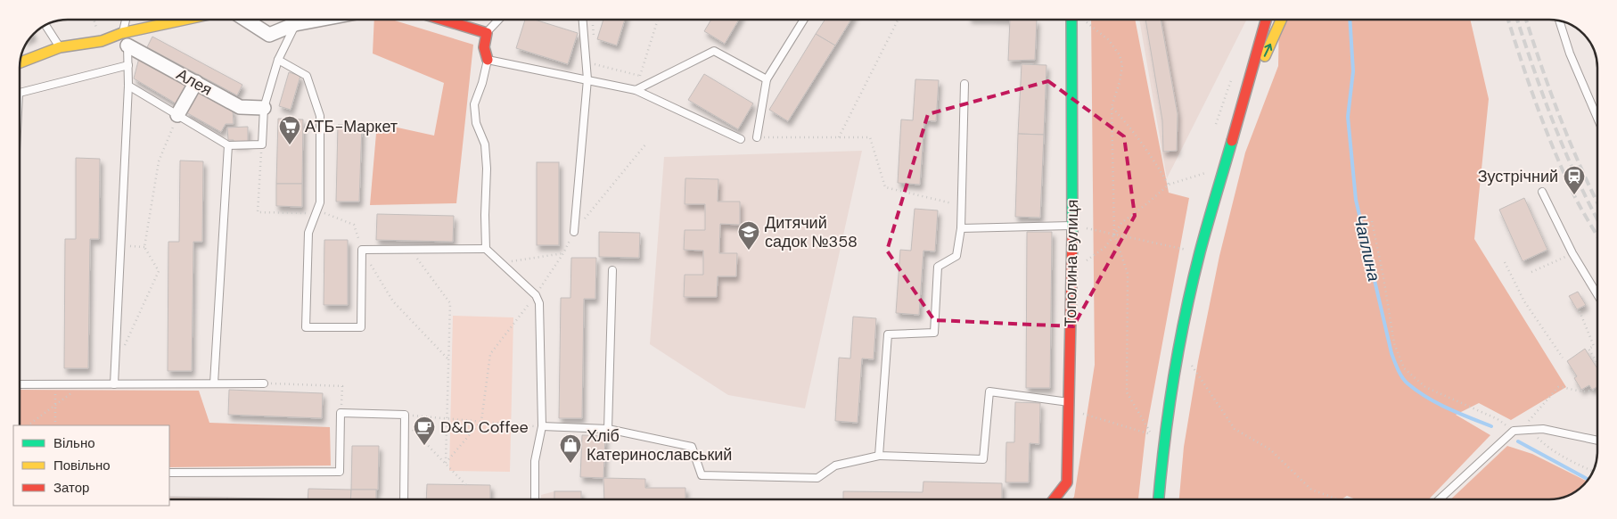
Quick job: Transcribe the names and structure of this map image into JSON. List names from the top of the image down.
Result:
{
  "streets": {
    "street": ["Алея", "Тополина вулиця"]
  },
  "water": ["Чаплина"],
  "places": {
    "supermarket": ["АТБ-Маркет"],
    "station": ["Зустрічний"],
    "school or university": ["Дитячий садок №358"],
    "cafe": ["D&D Coffee"],
    "shop": ["Хліб Катеринославський"]
  },
  "legend": ["Вільно", "Повільно", "Затор"]
}
